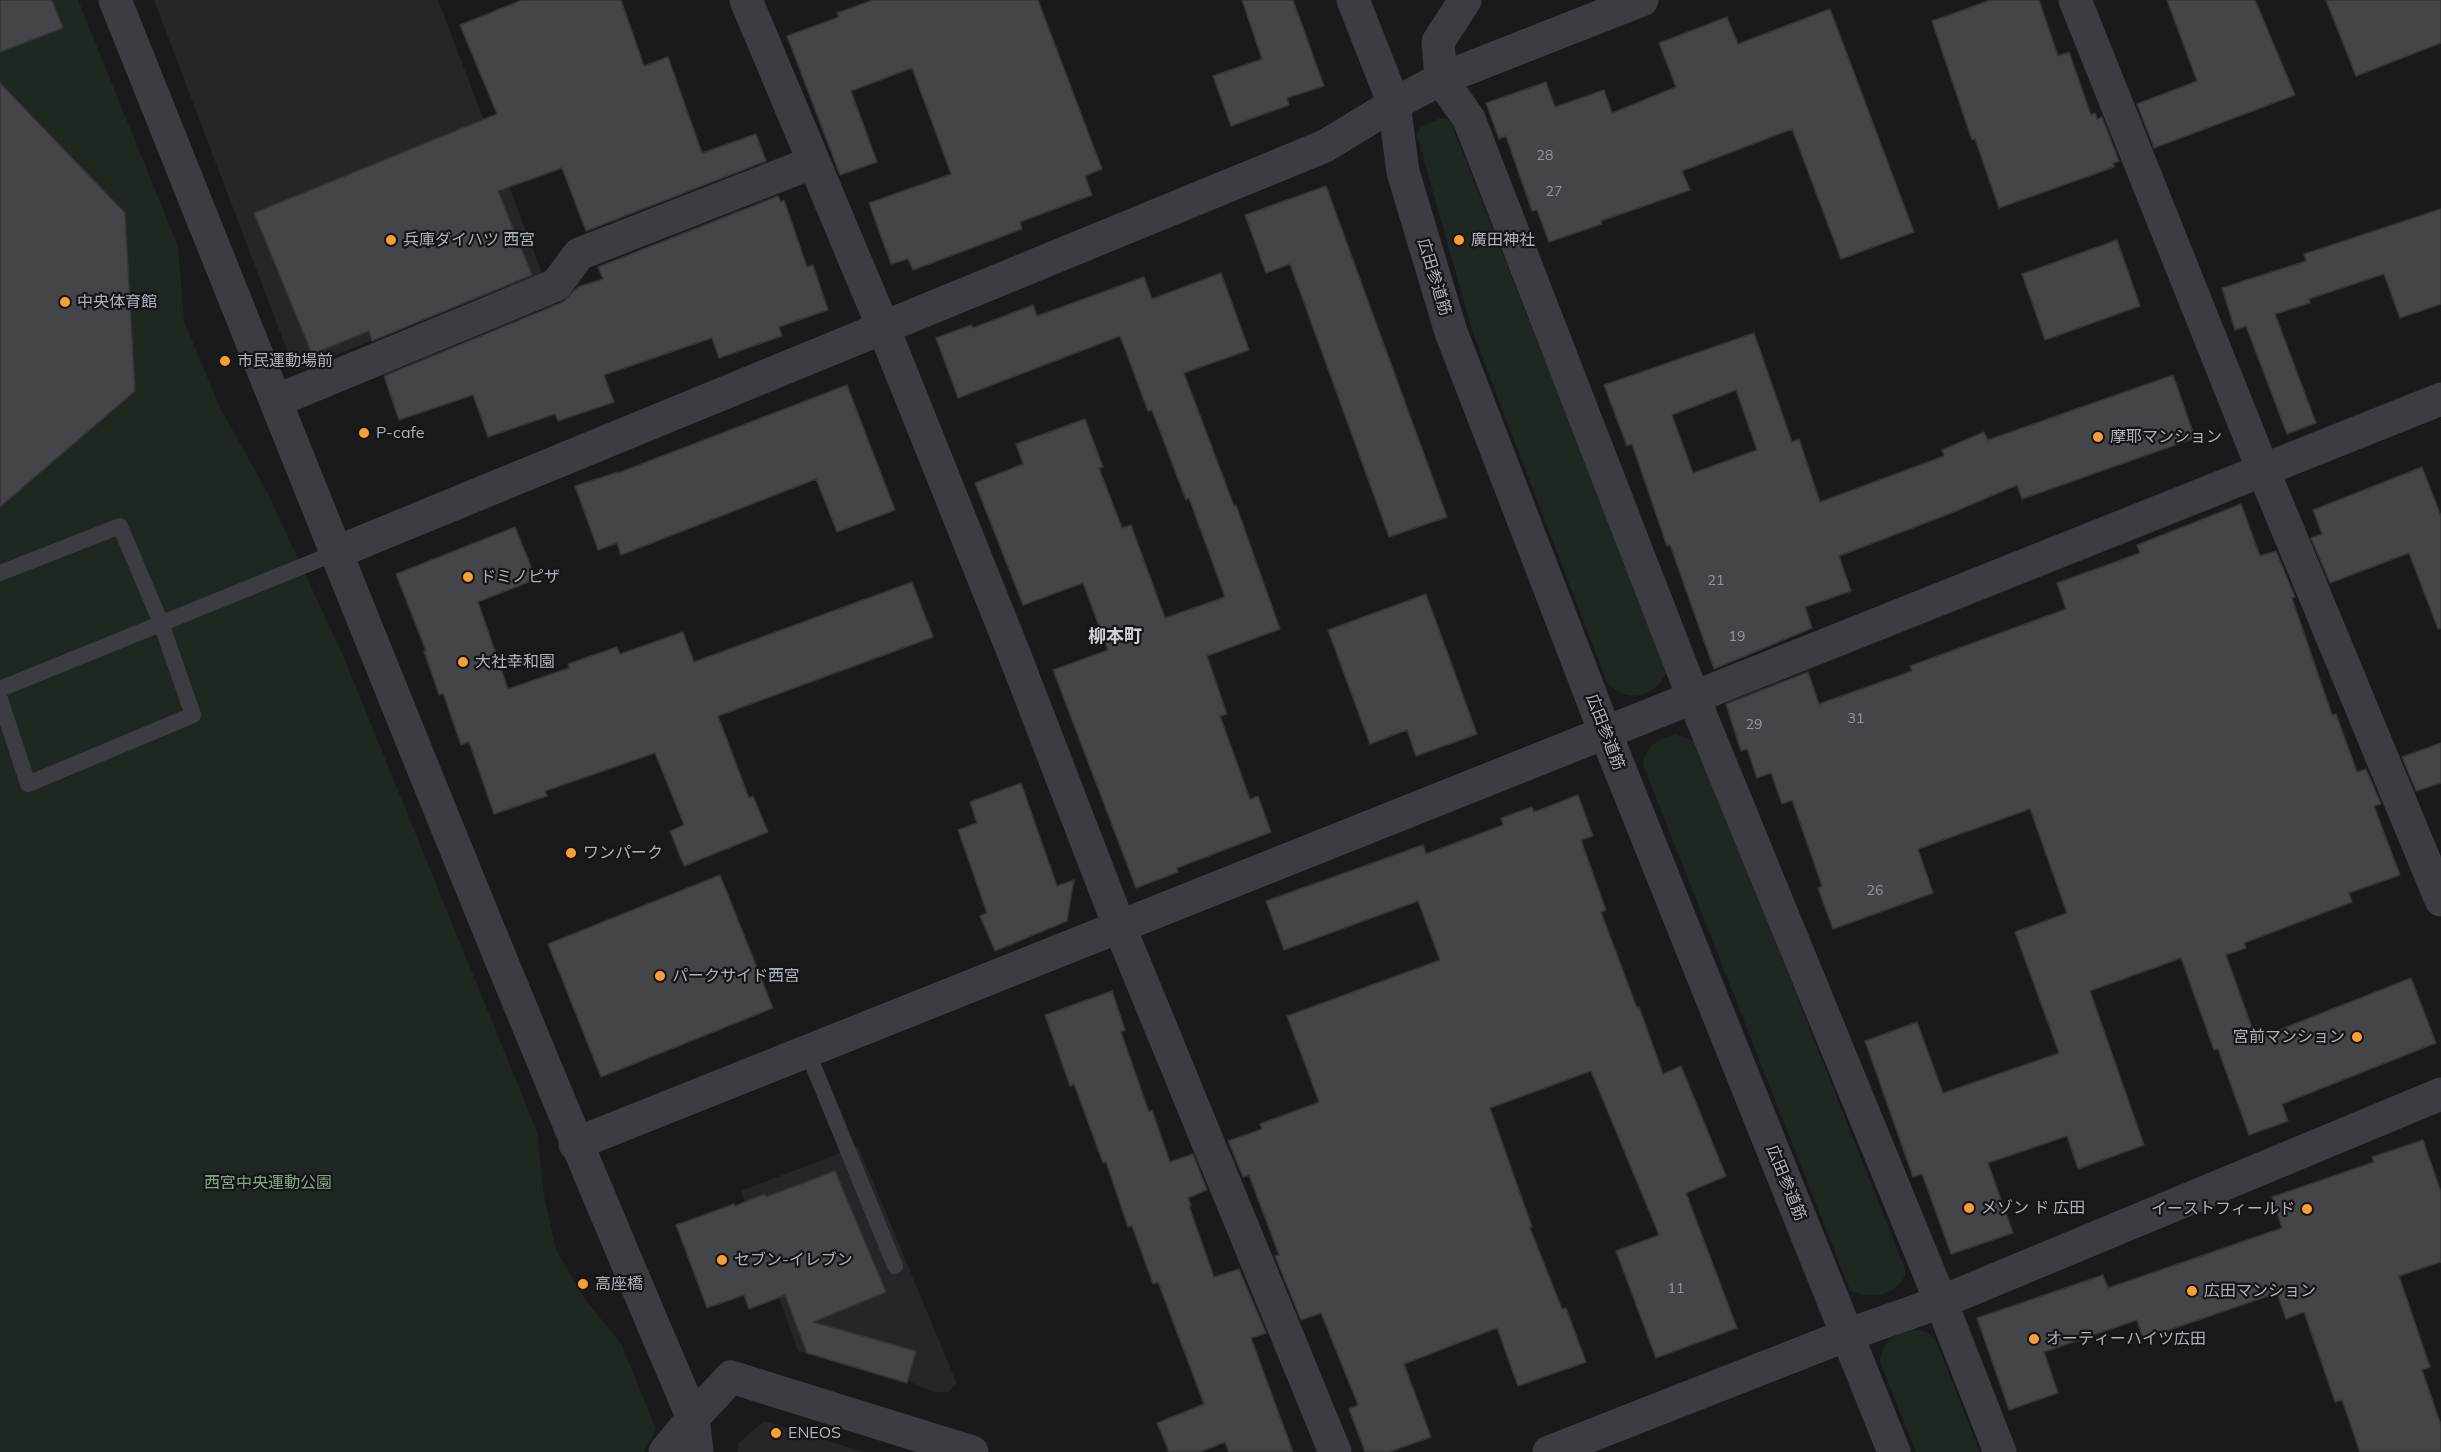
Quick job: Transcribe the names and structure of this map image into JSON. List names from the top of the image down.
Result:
{
  "streets": {
    "street": ["広田参道筋"]
  },
  "districts": ["柳本町"],
  "parks": ["西宮中央運動公園"],
  "places": [
    "兵庫ダイハツ 西宮",
    "廣田神社",
    "中央体育館",
    "市民運動場前",
    "P-cafe",
    "摩耶マンション",
    "ドミノピザ",
    "大社幸和園",
    "ワンパーク",
    "パークサイド西宮",
    "宮前マンション",
    "メゾン ド 広田",
    "イーストフィールド",
    "セブン-イレブン",
    "高座橋",
    "広田マンション",
    "オーティーハイツ広田",
    "ENEOS"
  ],
  "house_numbers": [
    "28",
    "27",
    "21",
    "19",
    "31",
    "29",
    "26",
    "11"
  ]
}
